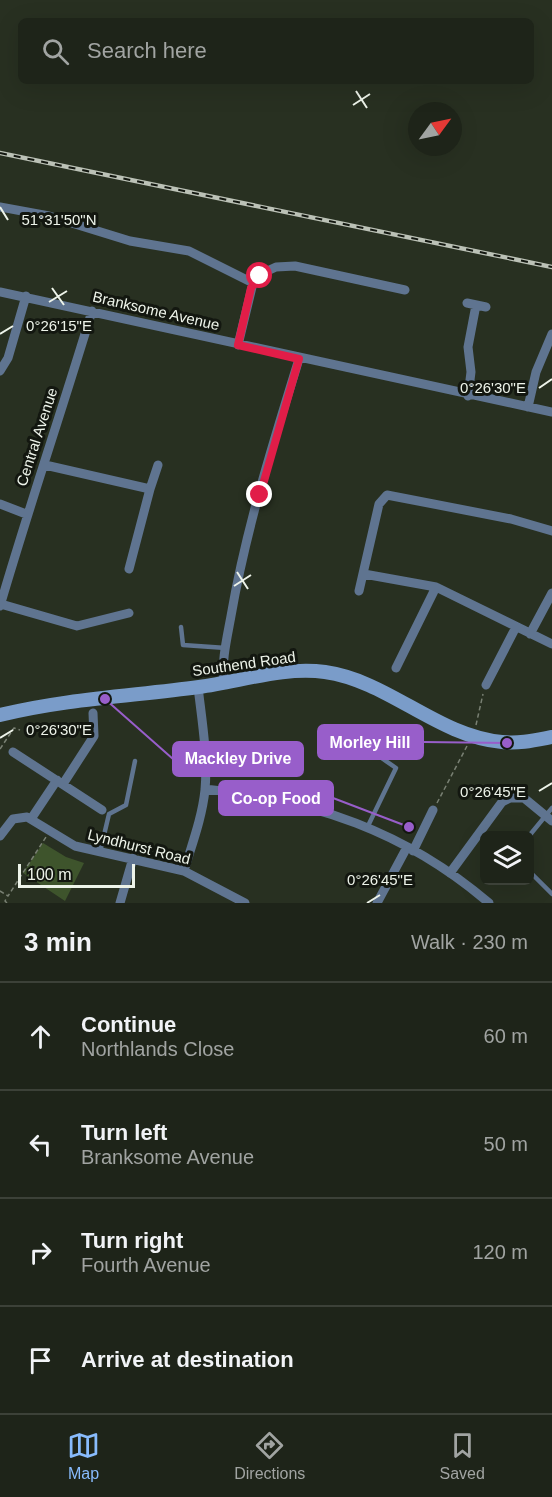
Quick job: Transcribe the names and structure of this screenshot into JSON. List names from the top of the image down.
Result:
{
  "streets": {
    "street": [
      "Branksome Avenue",
      "Central Avenue",
      "Southend Road",
      "Lyndhurst Road"
    ]
  },
  "crossings": [
    ["Branksome Avenue", "Central Avenue"]
  ],
  "places": ["Mackley Drive", "Morley Hill", "Co-op Food"],
  "scale_bar": "100 m",
  "north": "top right",
  "page": {
    "search": "Search here",
    "scale": "100 m",
    "heading": ["3 min", "Walk · 230 m"],
    "list": [
      ["Continue", "Northlands Close", "60 m"],
      ["Turn left", "Branksome Avenue", "50 m"],
      ["Turn right", "Fourth Avenue", "120 m"],
      "Arrive at destination"
    ],
    "nav": ["Map", "Directions", "Saved"]
  },
  "coordinates": [
    "51°31'50\"N",
    "0°26'15\"E",
    "0°26'30\"E",
    "0°26'45\"E"
  ]
}
